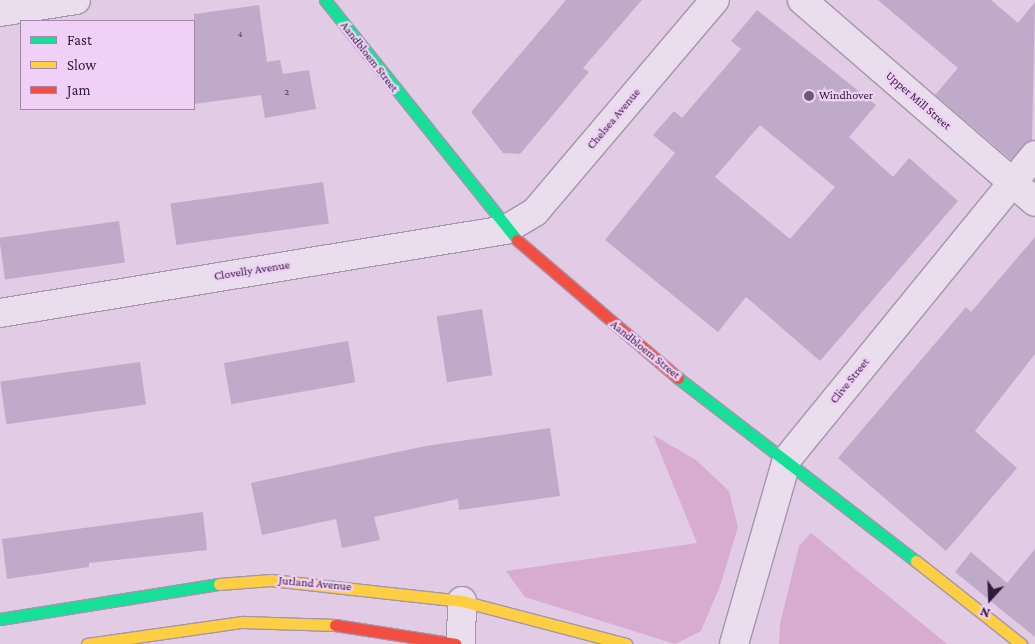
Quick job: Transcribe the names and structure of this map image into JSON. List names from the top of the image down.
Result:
{
  "streets": {
    "main road": ["Aandbloem Street", "Jutland Avenue"],
    "street": [
      "Upper Mill Street",
      "Chelsea Avenue",
      "Clovelly Avenue",
      "Clive Street"
    ]
  },
  "crossings": [
    ["Aandbloem Street", "Chelsea Avenue"],
    ["Aandbloem Street", "Clovelly Avenue"],
    ["Aandbloem Street", "Clive Street"],
    ["Upper Mill Street", "Clive Street"],
    ["Chelsea Avenue", "Clovelly Avenue"]
  ],
  "places": ["Windhover"],
  "house_numbers": ["4", "2"],
  "legend": ["Fast", "Slow", "Jam"],
  "north": "bottom"
}
